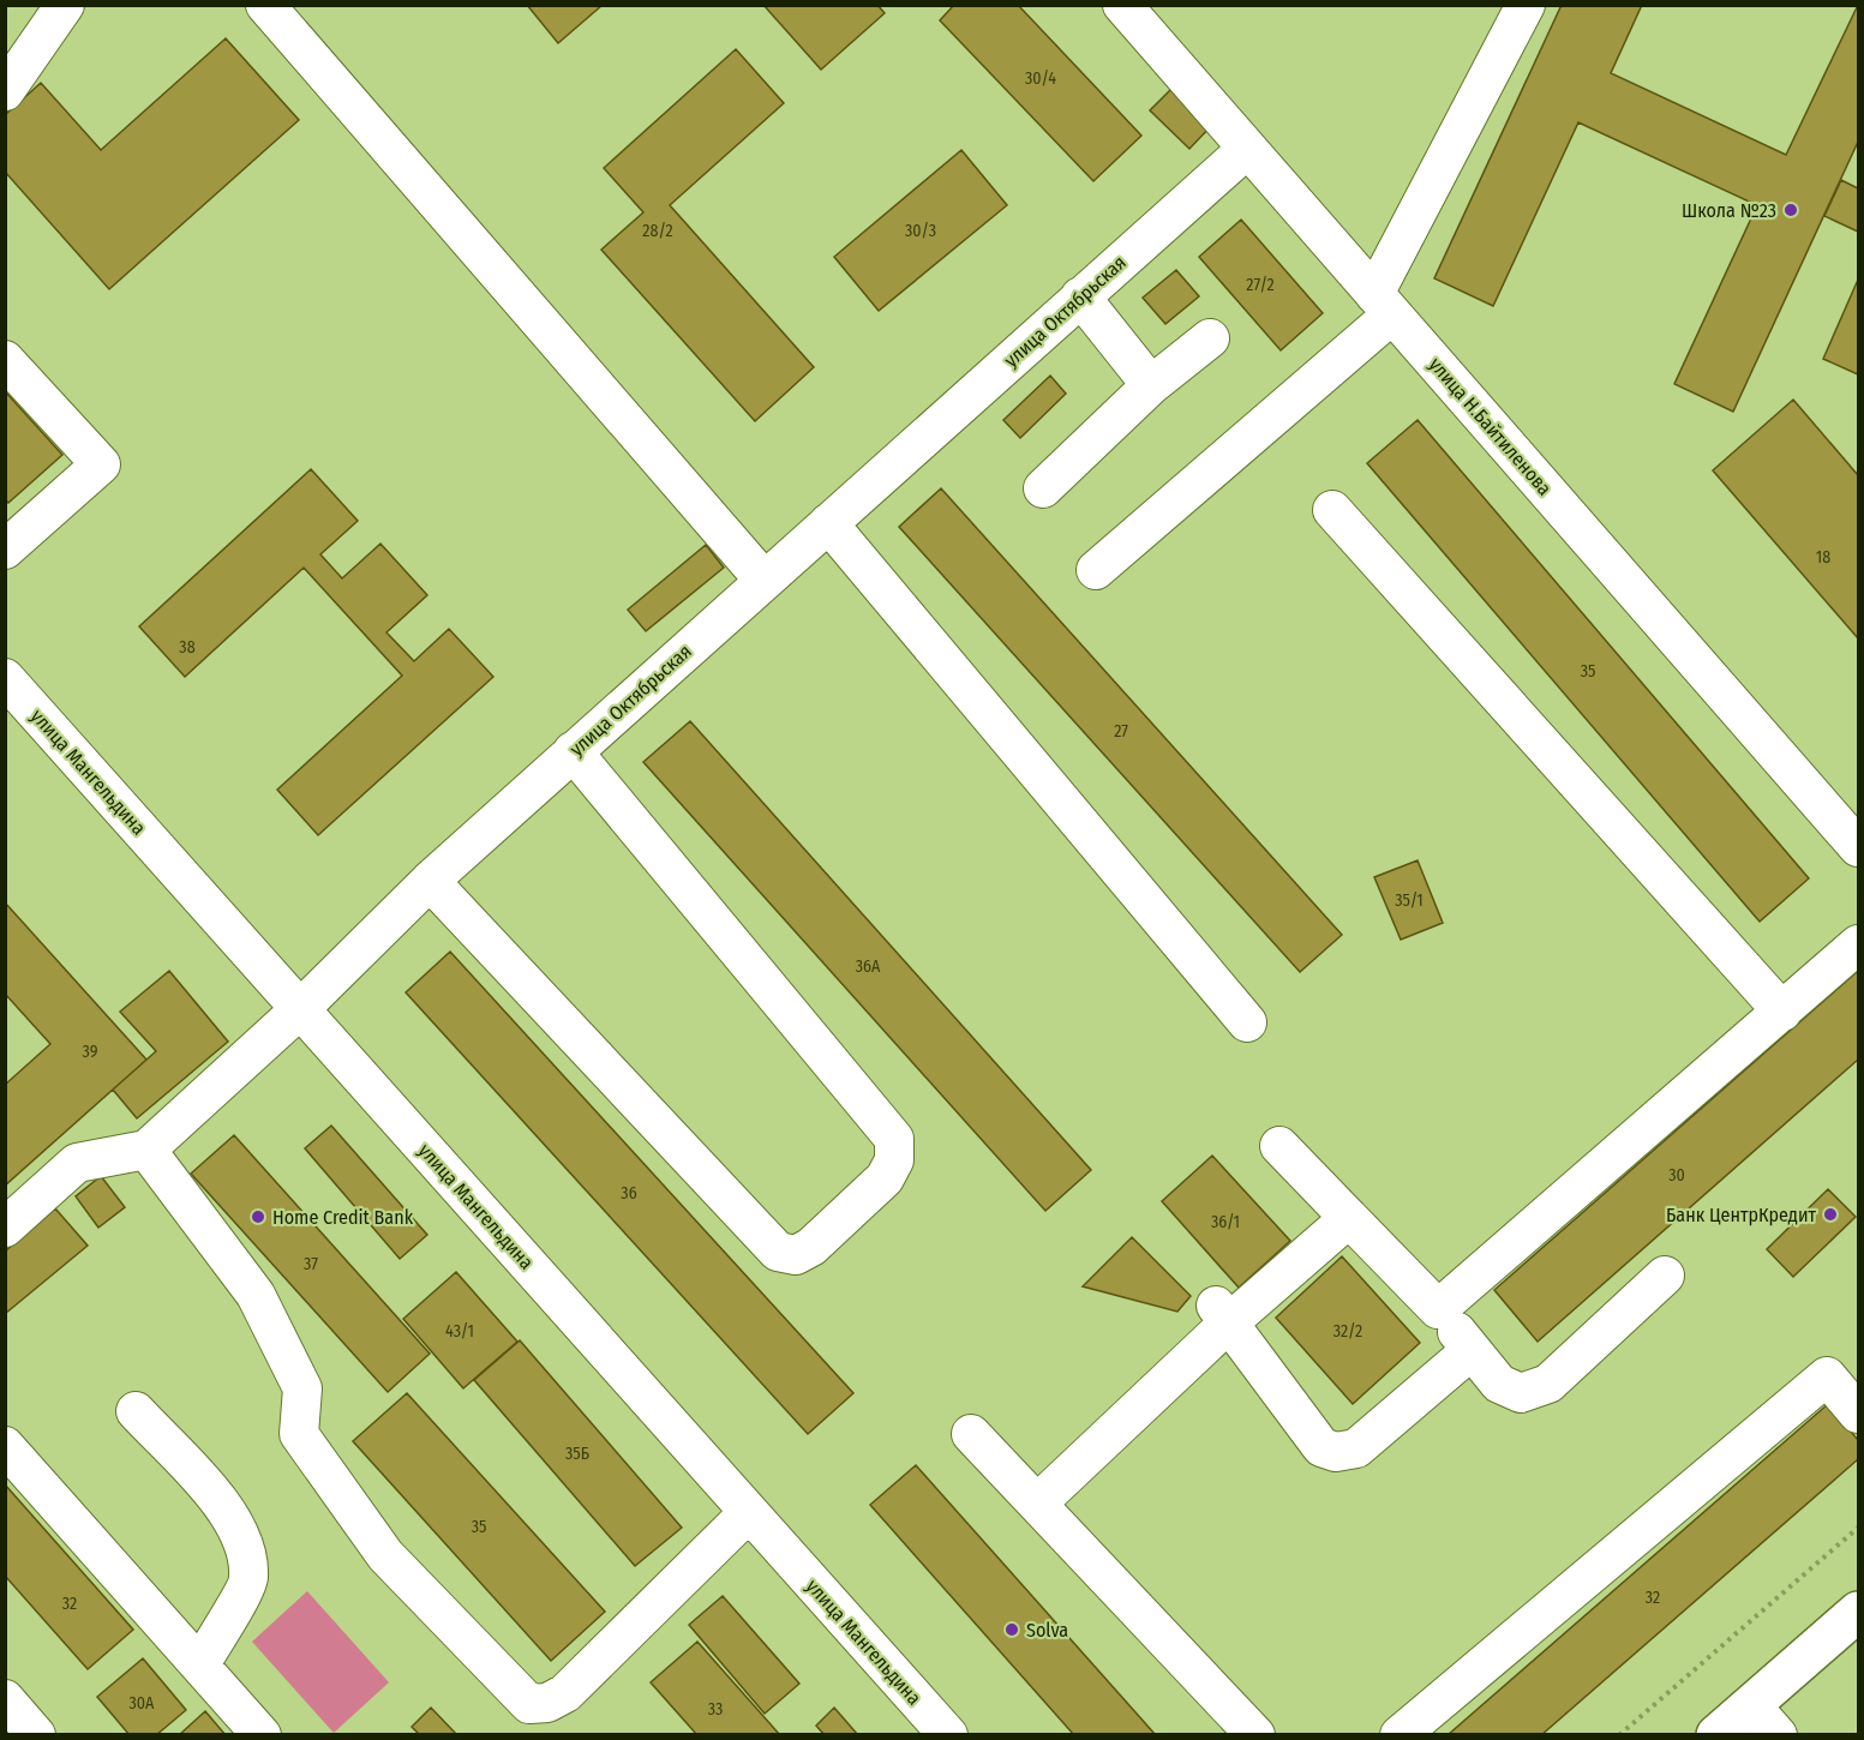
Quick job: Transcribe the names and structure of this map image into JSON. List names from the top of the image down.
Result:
{
  "streets": {
    "street": ["улица Октябрьская", "улица Н.Байтиленова", "улица Мангельдина"]
  },
  "crossings": [
    ["улица Октябрьская", "улица Н.Байтиленова"],
    ["улица Октябрьская", "улица Мангельдина"]
  ],
  "places": [
    "Школа №23",
    "Банк ЦентрКредит",
    "Home Credit Bank",
    "Solva"
  ],
  "house_numbers": [
    "30/4",
    "28/2",
    "30/3",
    "27/2",
    "18",
    "38",
    "35",
    "27",
    "35/1",
    "36А",
    "39",
    "30",
    "36",
    "36/1",
    "37",
    "43/1",
    "32/2",
    "35Б",
    "35",
    "32",
    "32",
    "30А",
    "33"
  ]
}
